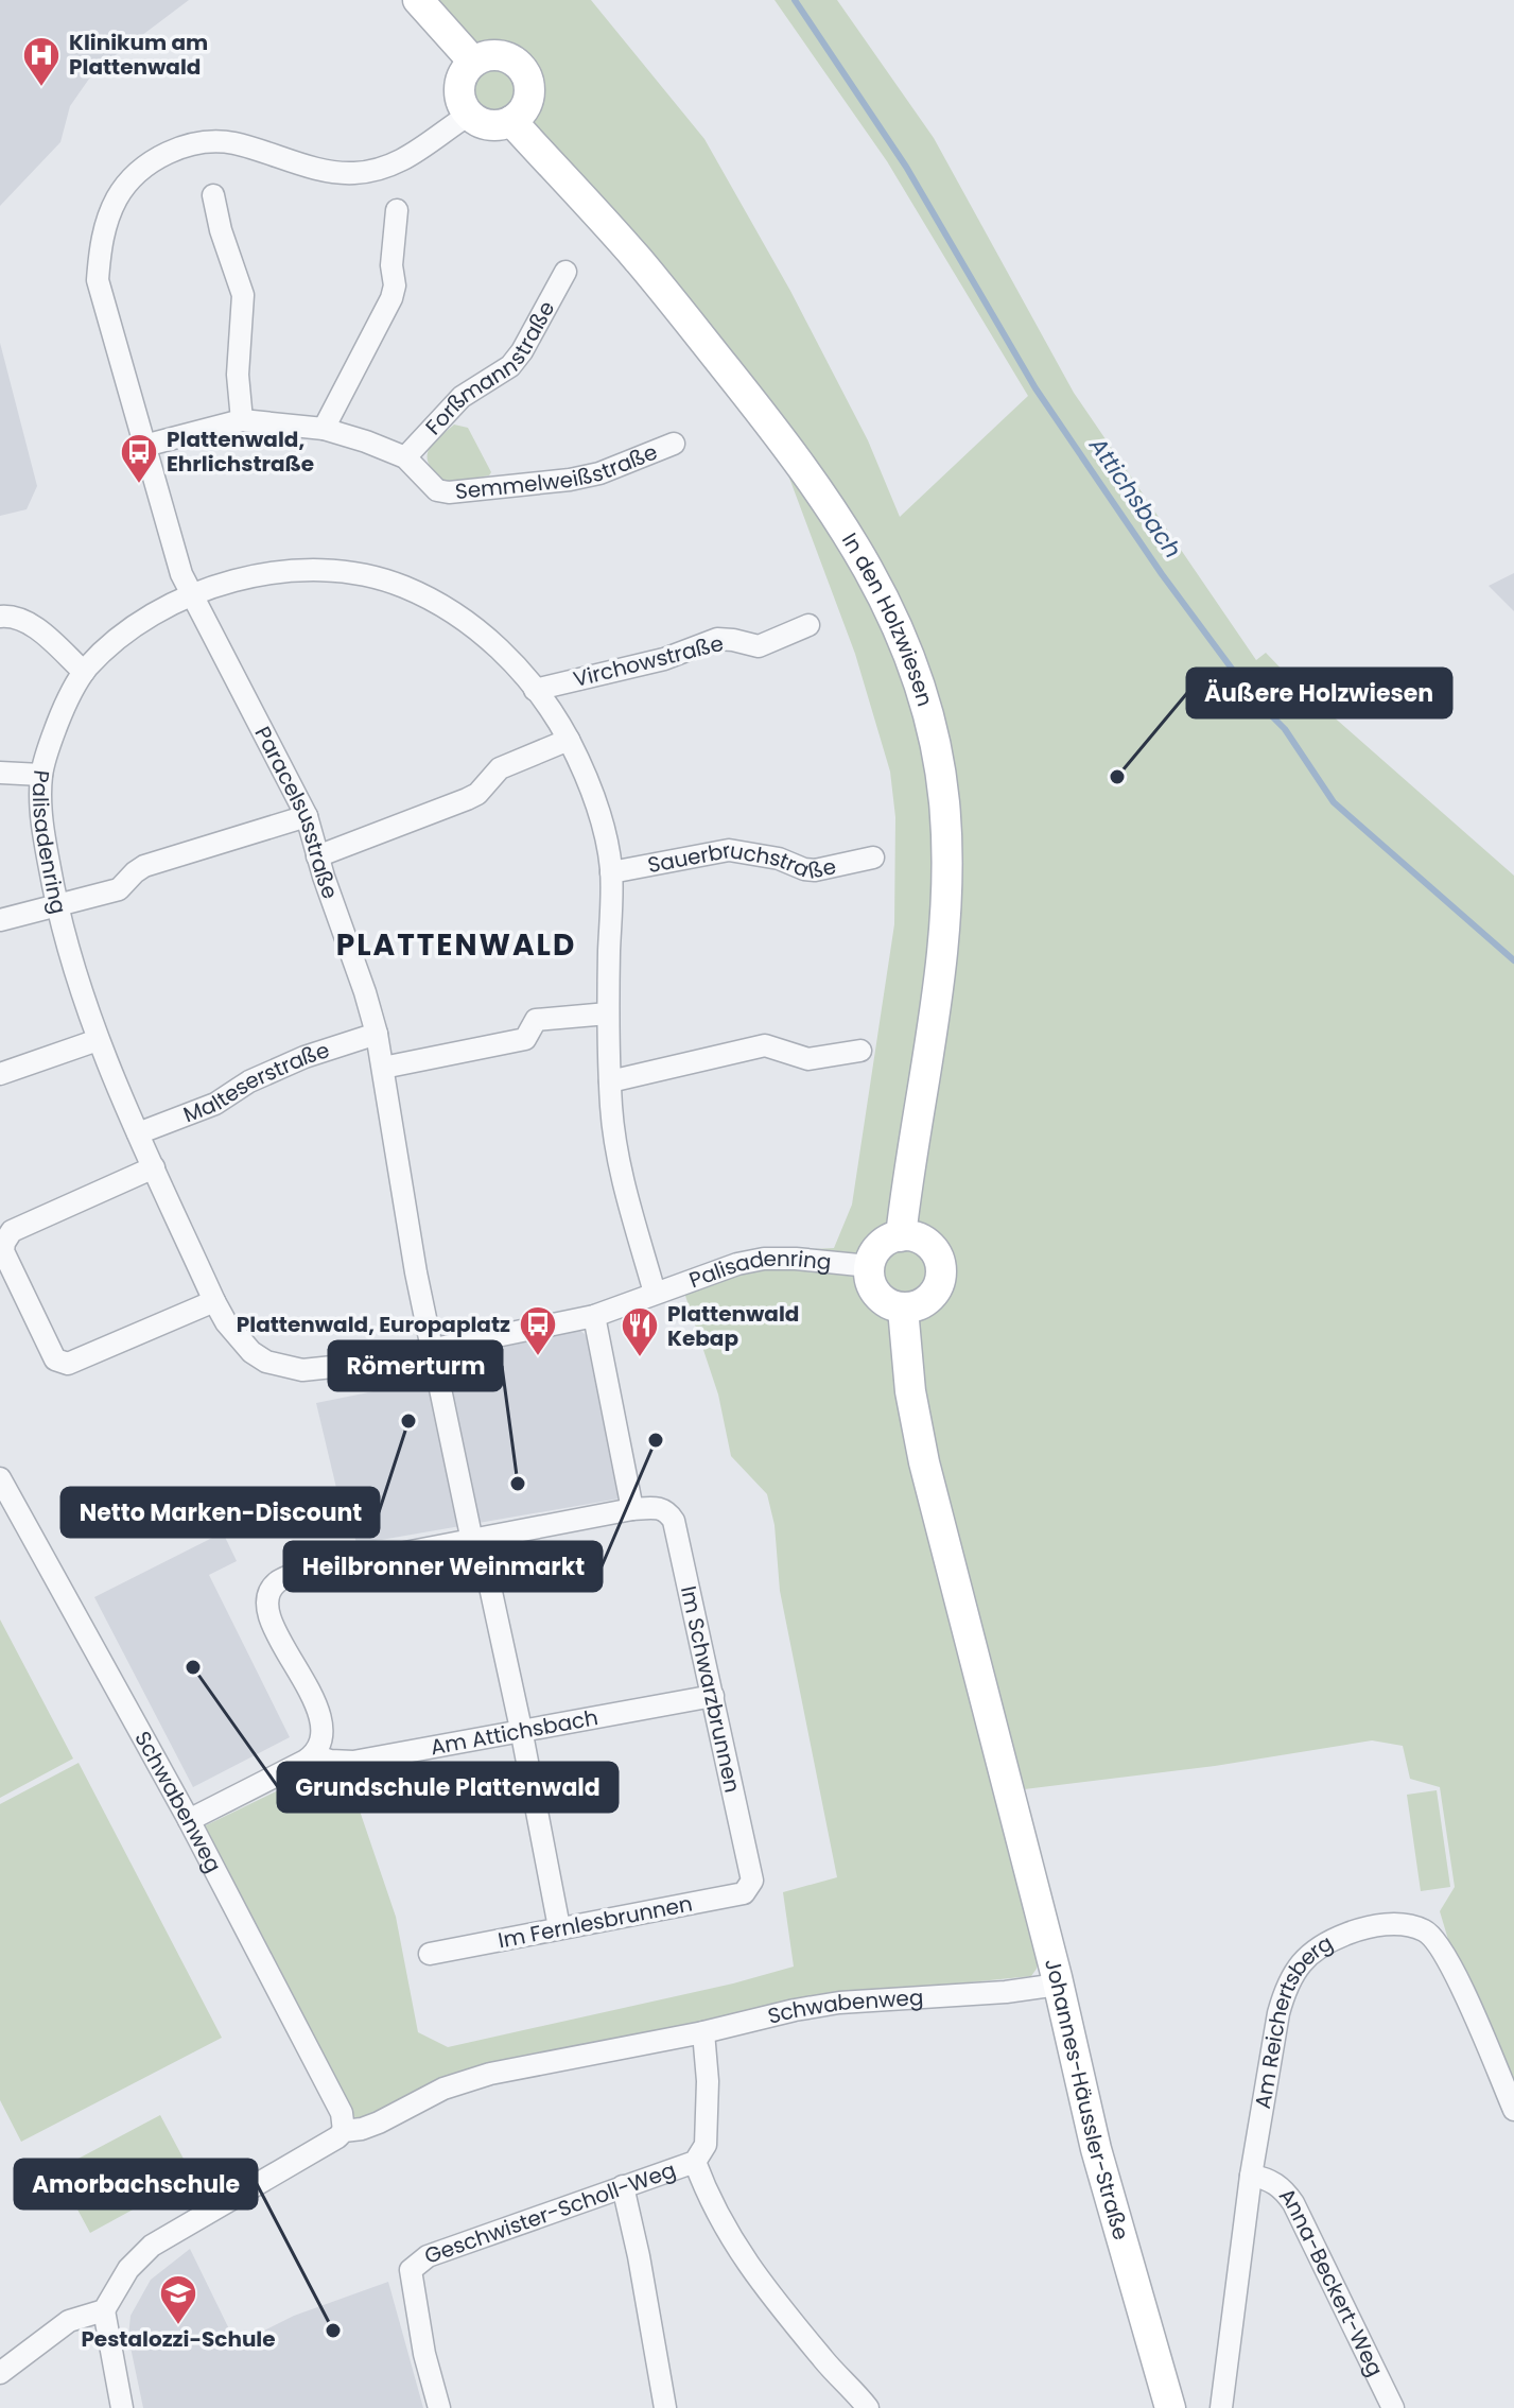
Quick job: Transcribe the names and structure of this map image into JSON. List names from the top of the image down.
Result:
{
  "streets": {
    "street": [
      "Forßmannstraße",
      "Semmelweißstraße",
      "In den Holzwiesen",
      "Virchowstraße",
      "Paracelsusstraße",
      "Palisadenring",
      "Sauerbruchstraße",
      "Malteserstraße",
      "Im Schwarzbrunnen",
      "Am Attichsbach",
      "Schwabenweg",
      "Im Fernlesbrunnen",
      "Am Reichertsberg",
      "Johannes-Häussler-Straße",
      "Geschwister-Scholl-Weg",
      "Anna-Beckert-Weg"
    ]
  },
  "crossings": [
    ["Forßmannstraße", "Semmelweißstraße"],
    ["In den Holzwiesen", "Paracelsusstraße"],
    ["In den Holzwiesen", "Palisadenring"],
    ["In den Holzwiesen", "Johannes-Häussler-Straße"],
    ["Virchowstraße", "Palisadenring"],
    ["Paracelsusstraße", "Palisadenring"],
    ["Paracelsusstraße", "Malteserstraße"],
    ["Paracelsusstraße", "Am Attichsbach"],
    ["Paracelsusstraße", "Im Fernlesbrunnen"],
    ["Palisadenring", "Sauerbruchstraße"],
    ["Palisadenring", "Malteserstraße"],
    ["Palisadenring", "Johannes-Häussler-Straße"],
    ["Im Schwarzbrunnen", "Am Attichsbach"],
    ["Im Schwarzbrunnen", "Im Fernlesbrunnen"],
    ["Schwabenweg", "Johannes-Häussler-Straße"],
    ["Schwabenweg", "Geschwister-Scholl-Weg"],
    ["Am Reichertsberg", "Anna-Beckert-Weg"]
  ],
  "districts": ["PLATTENWALD"],
  "water": ["Attichsbach"],
  "places": {
    "hospital": ["Klinikum am Plattenwald"],
    "bus stop": ["Plattenwald, Ehrlichstraße", "Plattenwald, Europaplatz"],
    "other": [
      "Äußere Holzwiesen",
      "Netto Marken-Discount",
      "Heilbronner Weinmarkt",
      "Römerturm",
      "Grundschule Plattenwald",
      "Amorbachschule"
    ],
    "restaurant": ["Plattenwald Kebap"],
    "school or university": ["Pestalozzi-Schule"]
  }
}
